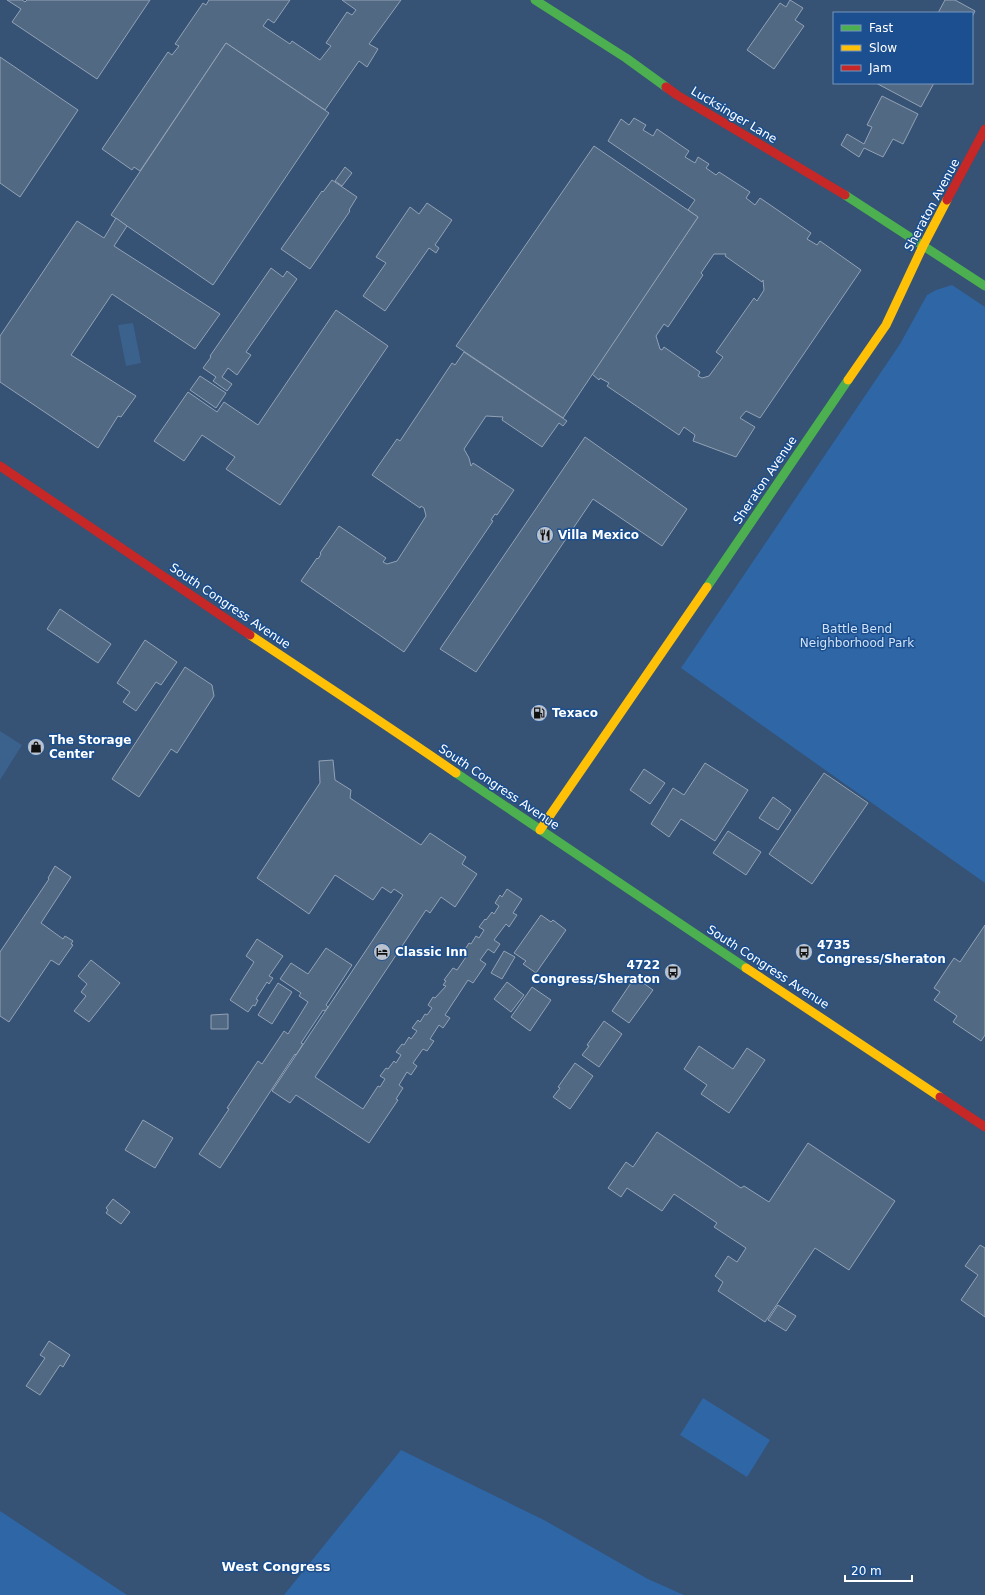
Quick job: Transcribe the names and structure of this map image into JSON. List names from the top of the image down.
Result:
{
  "streets": {
    "street": ["Lucksinger Lane", "Sheraton Avenue", "South Congress Avenue"]
  },
  "crossings": [
    ["Lucksinger Lane", "Sheraton Avenue"],
    ["Sheraton Avenue", "South Congress Avenue"]
  ],
  "districts": ["West Congress"],
  "parks": ["Battle Bend Neighborhood Park"],
  "places": {
    "restaurant": ["Villa Mexico"],
    "fuel station": ["Texaco"],
    "shop": ["The Storage Center"],
    "hotel": ["Classic Inn"],
    "bus stop": ["4735 Congress/Sheraton", "4722 Congress/Sheraton"]
  },
  "legend": ["Fast", "Slow", "Jam"],
  "scale_bar": "20 m"
}
